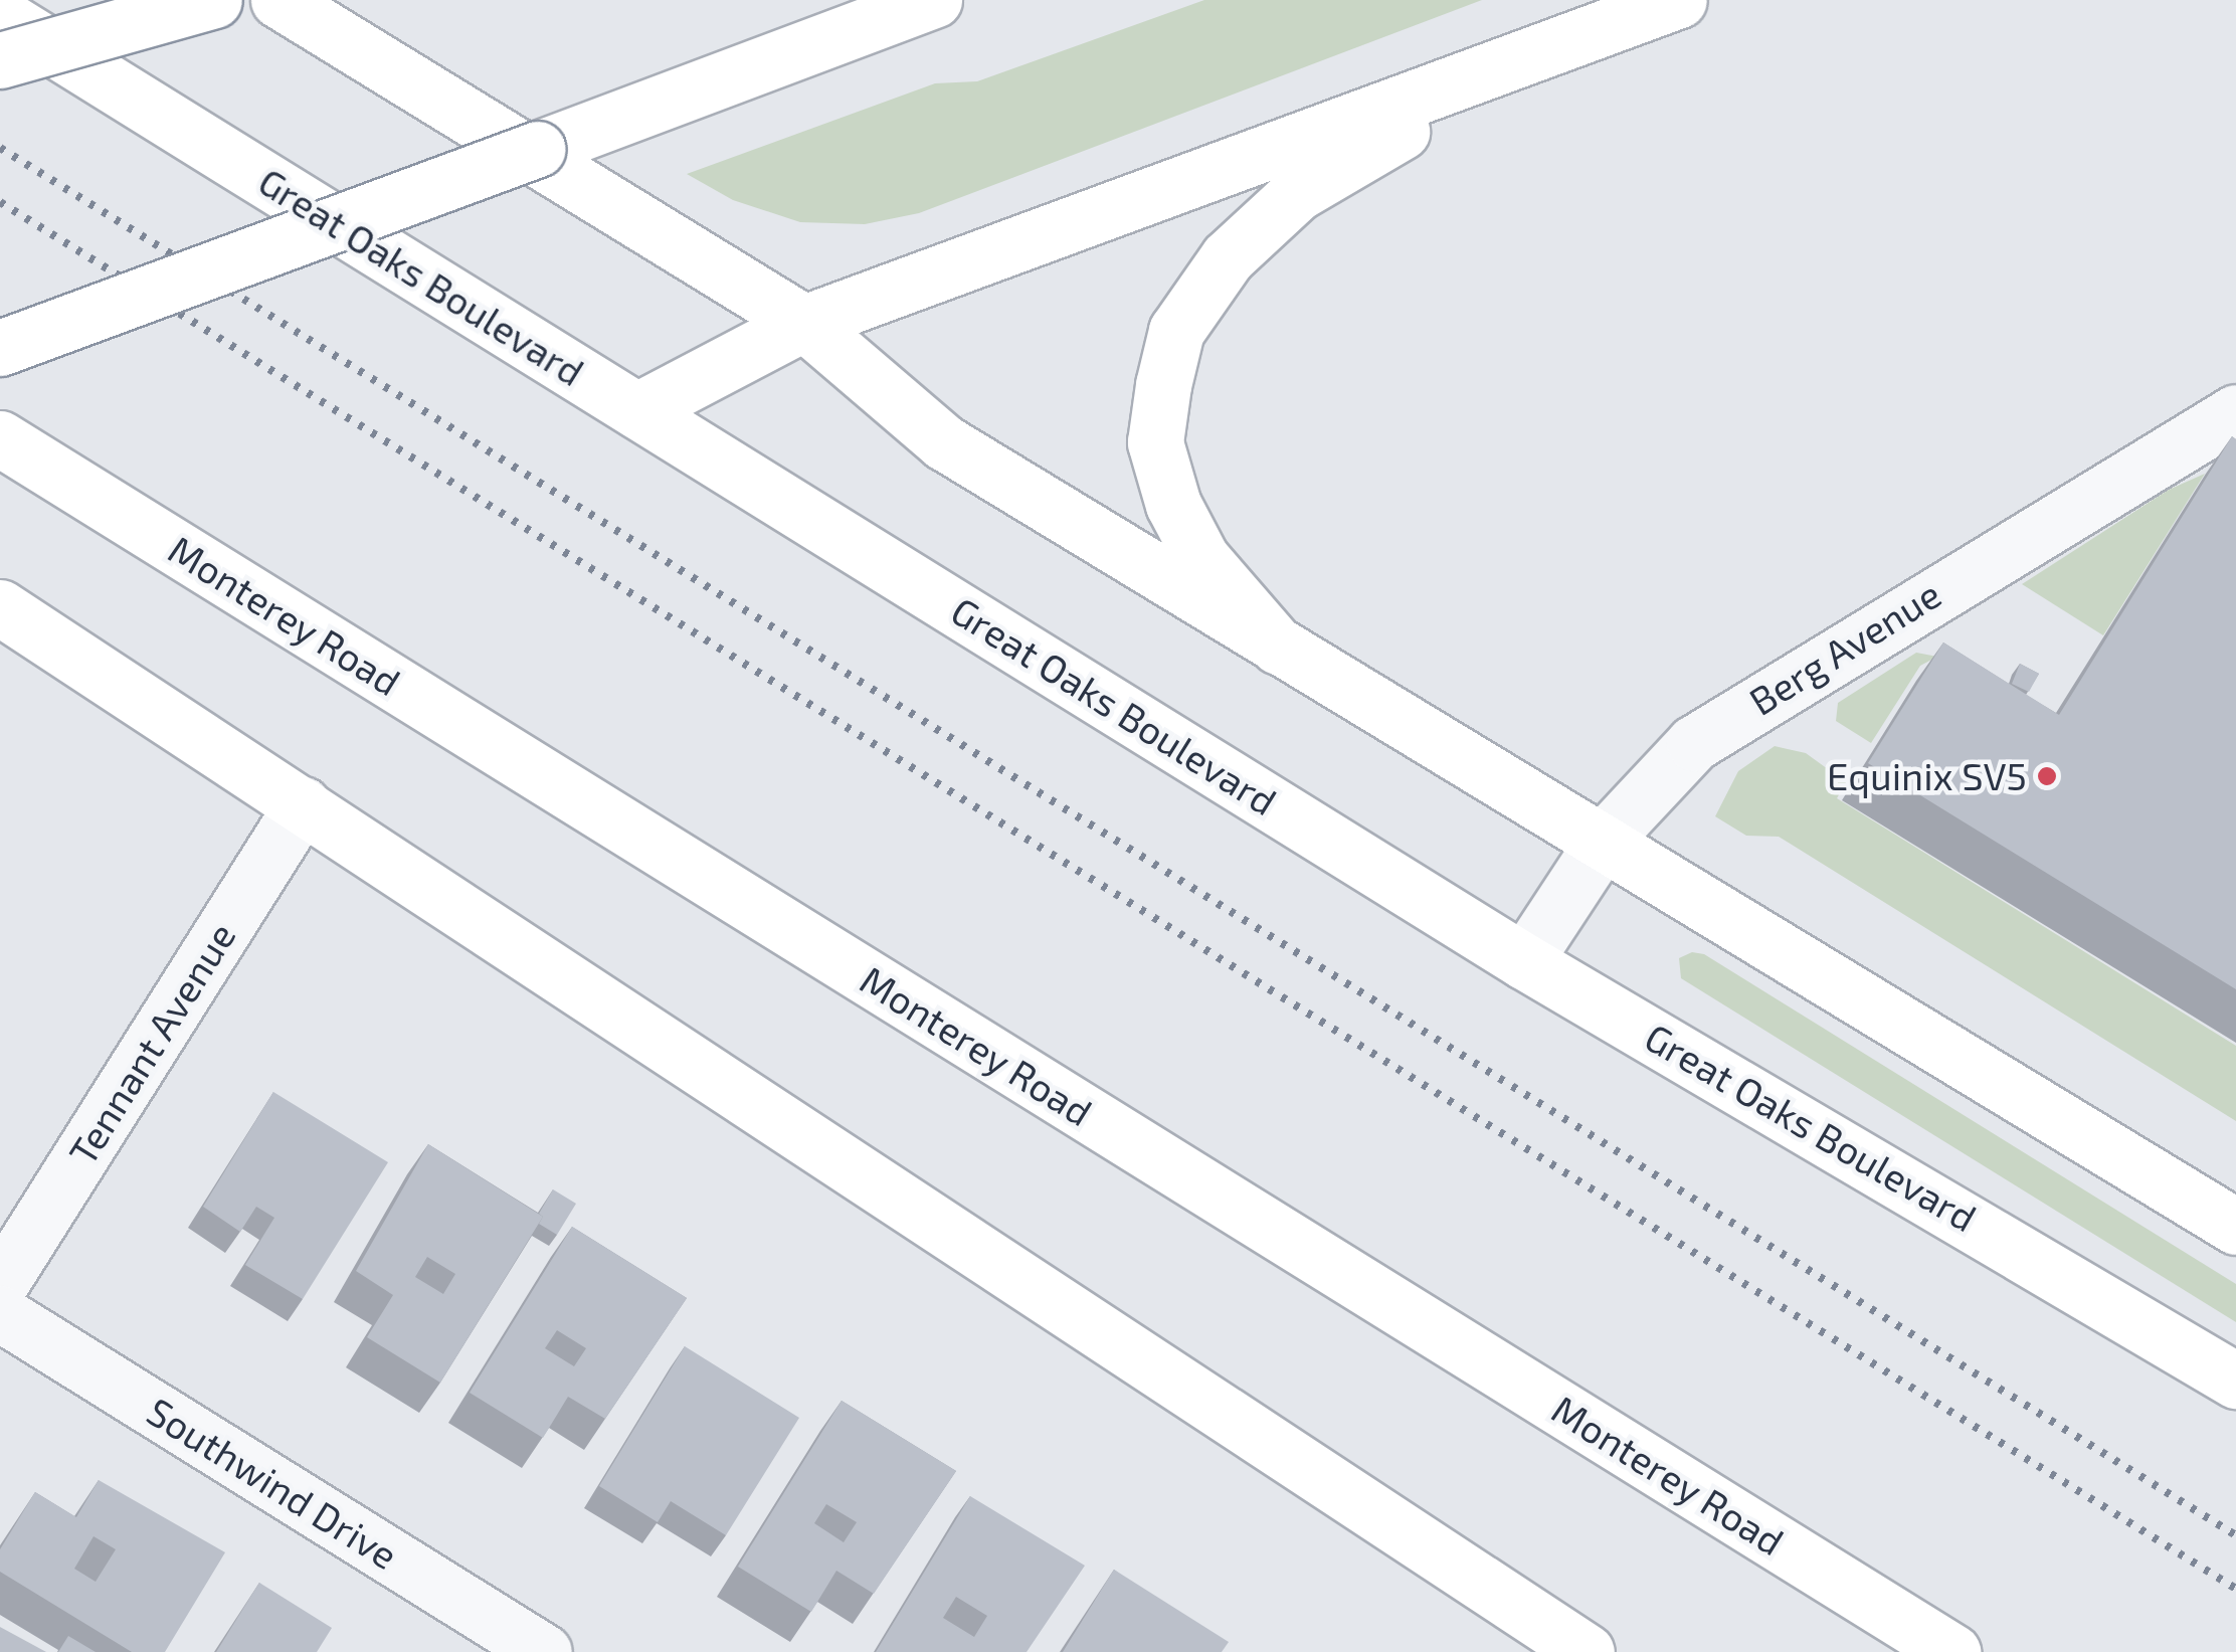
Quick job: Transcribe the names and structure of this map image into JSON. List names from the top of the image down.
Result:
{
  "streets": {
    "main road": ["Great Oaks Boulevard", "Monterey Road"],
    "street": ["Berg Avenue", "Tennant Avenue", "Southwind Drive"]
  },
  "crossings": [
    ["Great Oaks Boulevard", "Berg Avenue"]
  ],
  "places": ["Equinix SV5"]
}
